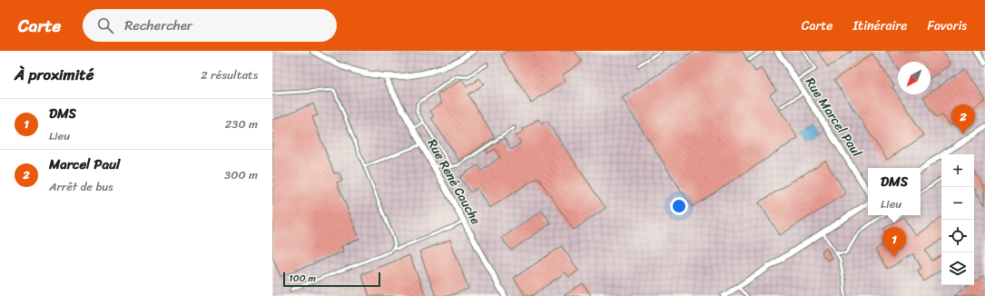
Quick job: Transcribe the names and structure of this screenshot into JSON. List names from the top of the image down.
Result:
{
  "streets": {
    "street": ["Rue Marcel Paul", "Rue René Cauche"]
  },
  "scale_bar": "100 m",
  "north": "bottom left",
  "page": {
    "header": "Carte",
    "search": "Rechercher",
    "nav": ["Carte", "Itinéraire", "Favoris"],
    "heading": ["À proximité", "2 résultats"],
    "list": [
      {
        "mark": "1",
        "name": "DMS",
        "note": "Lieu",
        "value": "230 m"
      },
      {
        "mark": "2",
        "name": "Marcel Paul",
        "note": "Arrêt de bus",
        "value": "300 m"
      }
    ],
    "pins": ["2", "1"],
    "map_buttons": ["+", "−"],
    "popup": ["DMS", "Lieu"],
    "scale": "100 m"
  }
}
